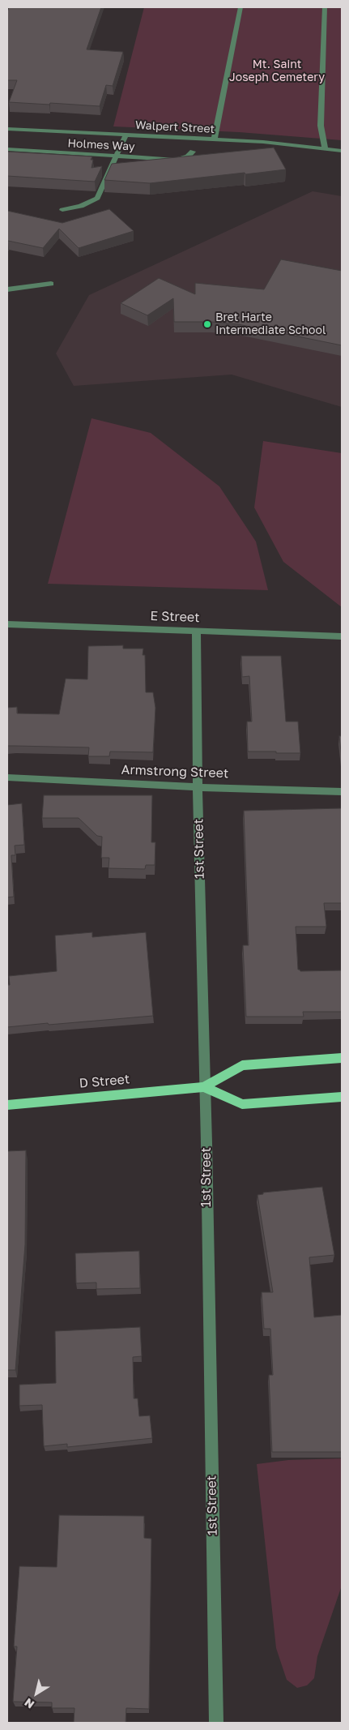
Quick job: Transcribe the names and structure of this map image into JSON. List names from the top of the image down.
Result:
{
  "streets": {
    "main road": ["D Street"],
    "street": [
      "Walpert Street",
      "Holmes Way",
      "E Street",
      "Armstrong Street",
      "1st Street"
    ]
  },
  "crossings": [
    ["E Street", "1st Street"],
    ["Armstrong Street", "1st Street"],
    ["1st Street", "D Street"]
  ],
  "parks": ["Mt. Saint Joseph Cemetery"],
  "places": ["Bret Harte Intermediate School"],
  "north": "bottom left"
}
